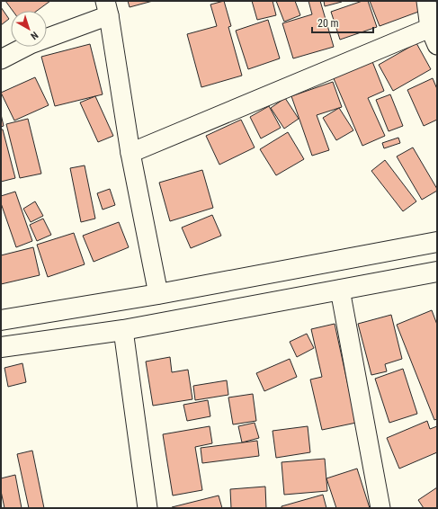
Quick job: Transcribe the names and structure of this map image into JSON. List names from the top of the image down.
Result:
{
  "scale_bar": "20 m",
  "north": "bottom right"
}
